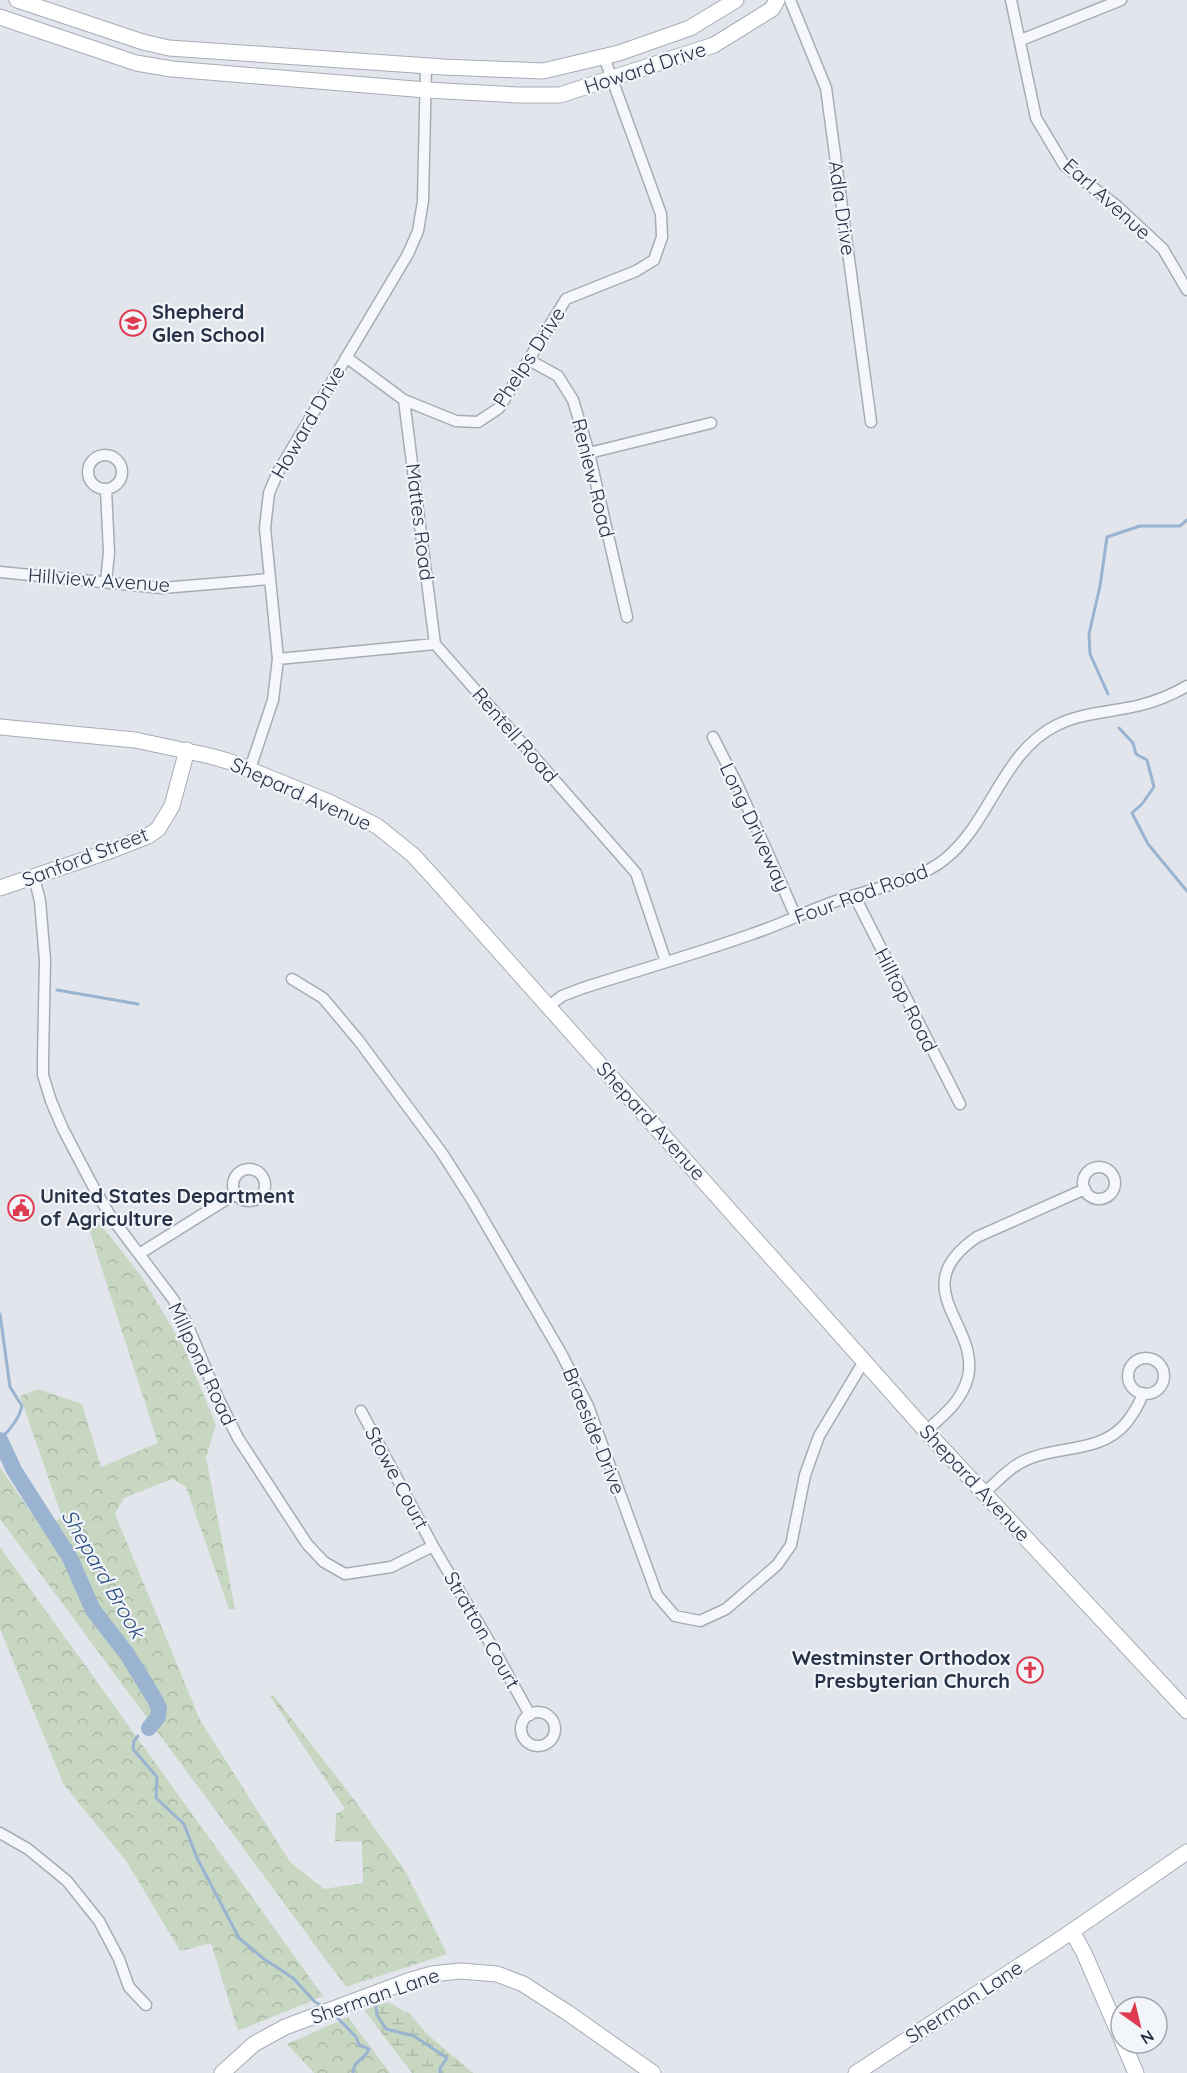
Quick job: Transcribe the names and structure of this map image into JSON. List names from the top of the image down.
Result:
{
  "streets": {
    "street": [
      "Howard Drive",
      "Earl Avenue",
      "Adla Drive",
      "Phelps Drive",
      "Reniew Road",
      "Mattes Road",
      "Hillview Avenue",
      "Rentell Road",
      "Shepard Avenue",
      "Long Driveway",
      "Sanford Street",
      "Four Rod Road",
      "Hilltop Road",
      "Millpond Road",
      "Braeside Drive",
      "Stowe Court",
      "Stratton Court",
      "Sherman Lane"
    ]
  },
  "crossings": [
    ["Howard Drive", "Phelps Drive"],
    ["Howard Drive", "Hillview Avenue"],
    ["Howard Drive", "Shepard Avenue"],
    ["Phelps Drive", "Reniew Road"],
    ["Phelps Drive", "Mattes Road"],
    ["Mattes Road", "Rentell Road"],
    ["Rentell Road", "Four Rod Road"],
    ["Shepard Avenue", "Sanford Street"],
    ["Shepard Avenue", "Four Rod Road"],
    ["Shepard Avenue", "Braeside Drive"],
    ["Long Driveway", "Four Rod Road"],
    ["Sanford Street", "Millpond Road"],
    ["Four Rod Road", "Hilltop Road"],
    ["Millpond Road", "Stowe Court"],
    ["Millpond Road", "Stratton Court"],
    ["Stowe Court", "Stratton Court"]
  ],
  "water": ["Shepard Brook"],
  "places": {
    "school or university": ["Shepherd Glen School"],
    "public building": ["United States Department of Agriculture"],
    "church": ["Westminster Orthodox Presbyterian Church"]
  },
  "north": "bottom right"
}
